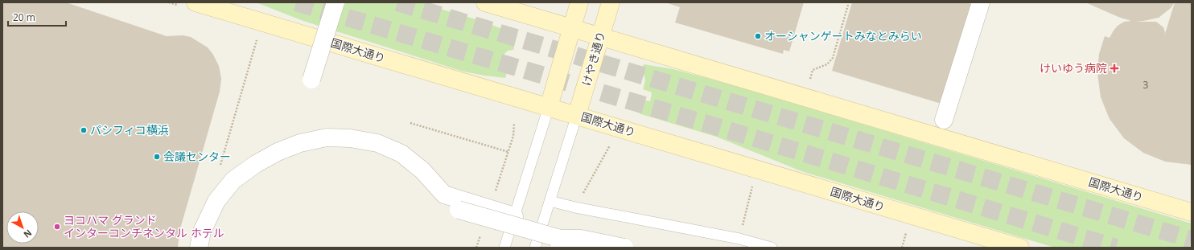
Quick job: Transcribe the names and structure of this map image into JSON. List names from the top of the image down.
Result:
{
  "streets": {
    "street": ["国際大通り", "けやき通り"]
  },
  "crossings": [
    ["国際大通り", "けやき通り"]
  ],
  "places": {
    "other": [
      "オーシャンゲートみなとみらい",
      "パシフィコ横浜",
      "会議センター",
      "ヨコハマ グランド インターコンチネンタル ホテル"
    ],
    "health": ["けいゆう病院"]
  },
  "house_numbers": ["3"],
  "scale_bar": "20 m",
  "north": "bottom right"
}
